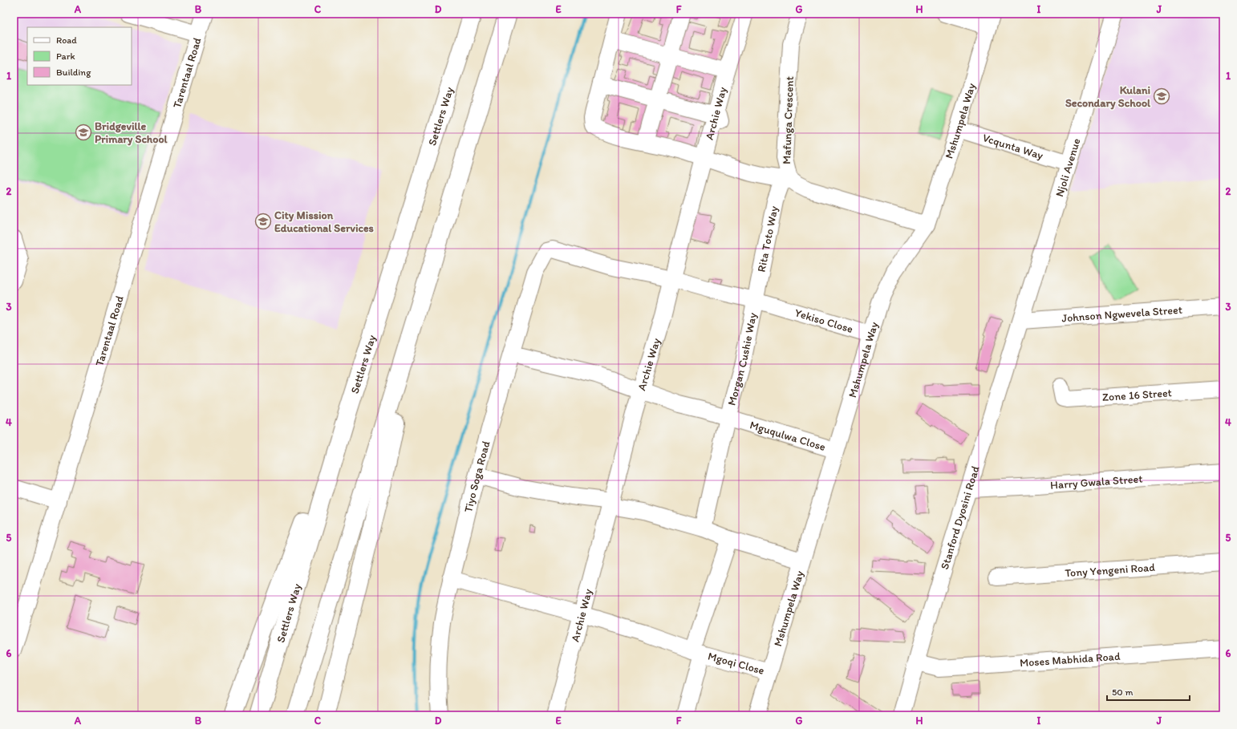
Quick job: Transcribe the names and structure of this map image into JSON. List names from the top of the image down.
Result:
{
  "streets": {
    "highway": ["Settlers Way"],
    "street": [
      "Tarentaal Road",
      "Archie Way",
      "Mafunga Crescent",
      "Mshumpela Way",
      "Vcqunta Way",
      "Njoli Avenue",
      "Rita Toto Way",
      "Johnson Ngwevela Street",
      "Yekiso Close",
      "Morgan Cushie Way",
      "Zone 16 Street",
      "Mguqulwa Close",
      "Tiyo Soga Road",
      "Harry Gwala Street",
      "Stanford Dyosini Road",
      "Tony Yengeni Road",
      "Moses Mabhida Road",
      "Mgoqi Close"
    ]
  },
  "crossings": [
    ["Archie Way", "Yekiso Close"],
    ["Archie Way", "Mguqulwa Close"],
    ["Archie Way", "Mgoqi Close"],
    ["Mafunga Crescent", "Mshumpela Way"],
    ["Mafunga Crescent", "Rita Toto Way"],
    ["Mshumpela Way", "Vcqunta Way"],
    ["Mshumpela Way", "Yekiso Close"],
    ["Mshumpela Way", "Mguqulwa Close"],
    ["Mshumpela Way", "Mgoqi Close"],
    ["Vcqunta Way", "Njoli Avenue"],
    ["Njoli Avenue", "Johnson Ngwevela Street"],
    ["Njoli Avenue", "Stanford Dyosini Road"],
    ["Rita Toto Way", "Yekiso Close"],
    ["Rita Toto Way", "Morgan Cushie Way"],
    ["Johnson Ngwevela Street", "Stanford Dyosini Road"],
    ["Yekiso Close", "Morgan Cushie Way"],
    ["Yekiso Close", "Tiyo Soga Road"],
    ["Morgan Cushie Way", "Mguqulwa Close"],
    ["Mguqulwa Close", "Tiyo Soga Road"],
    ["Tiyo Soga Road", "Mgoqi Close"],
    ["Harry Gwala Street", "Stanford Dyosini Road"],
    ["Stanford Dyosini Road", "Moses Mabhida Road"]
  ],
  "places": {
    "school or university": ["Kulani Secondary School", "Bridgeville Primary School", "City Mission Educational Services"]
  },
  "legend": ["Road", "Park", "Building"],
  "scale_bar": "50 m",
  "grid": {
    "columns": [
      "A",
      "B",
      "C",
      "D",
      "E",
      "F",
      "G",
      "H",
      "I",
      "J"
    ],
    "rows": [
      "1",
      "2",
      "3",
      "4",
      "5",
      "6"
    ]
  }
}
